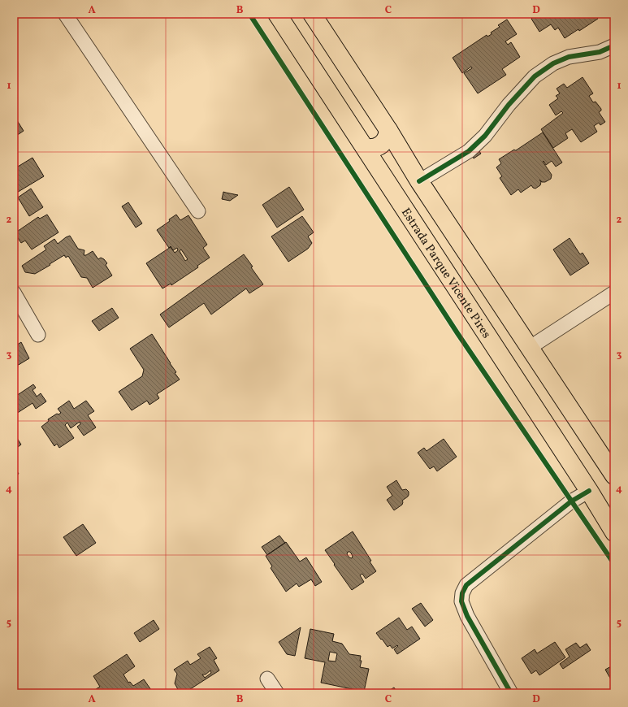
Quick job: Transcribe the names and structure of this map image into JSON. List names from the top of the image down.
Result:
{
  "streets": {
    "main road": ["Estrada Parque Vicente Pires"]
  },
  "grid": {
    "columns": [
      "A",
      "B",
      "C",
      "D"
    ],
    "rows": [
      "1",
      "2",
      "3",
      "4",
      "5"
    ]
  }
}
